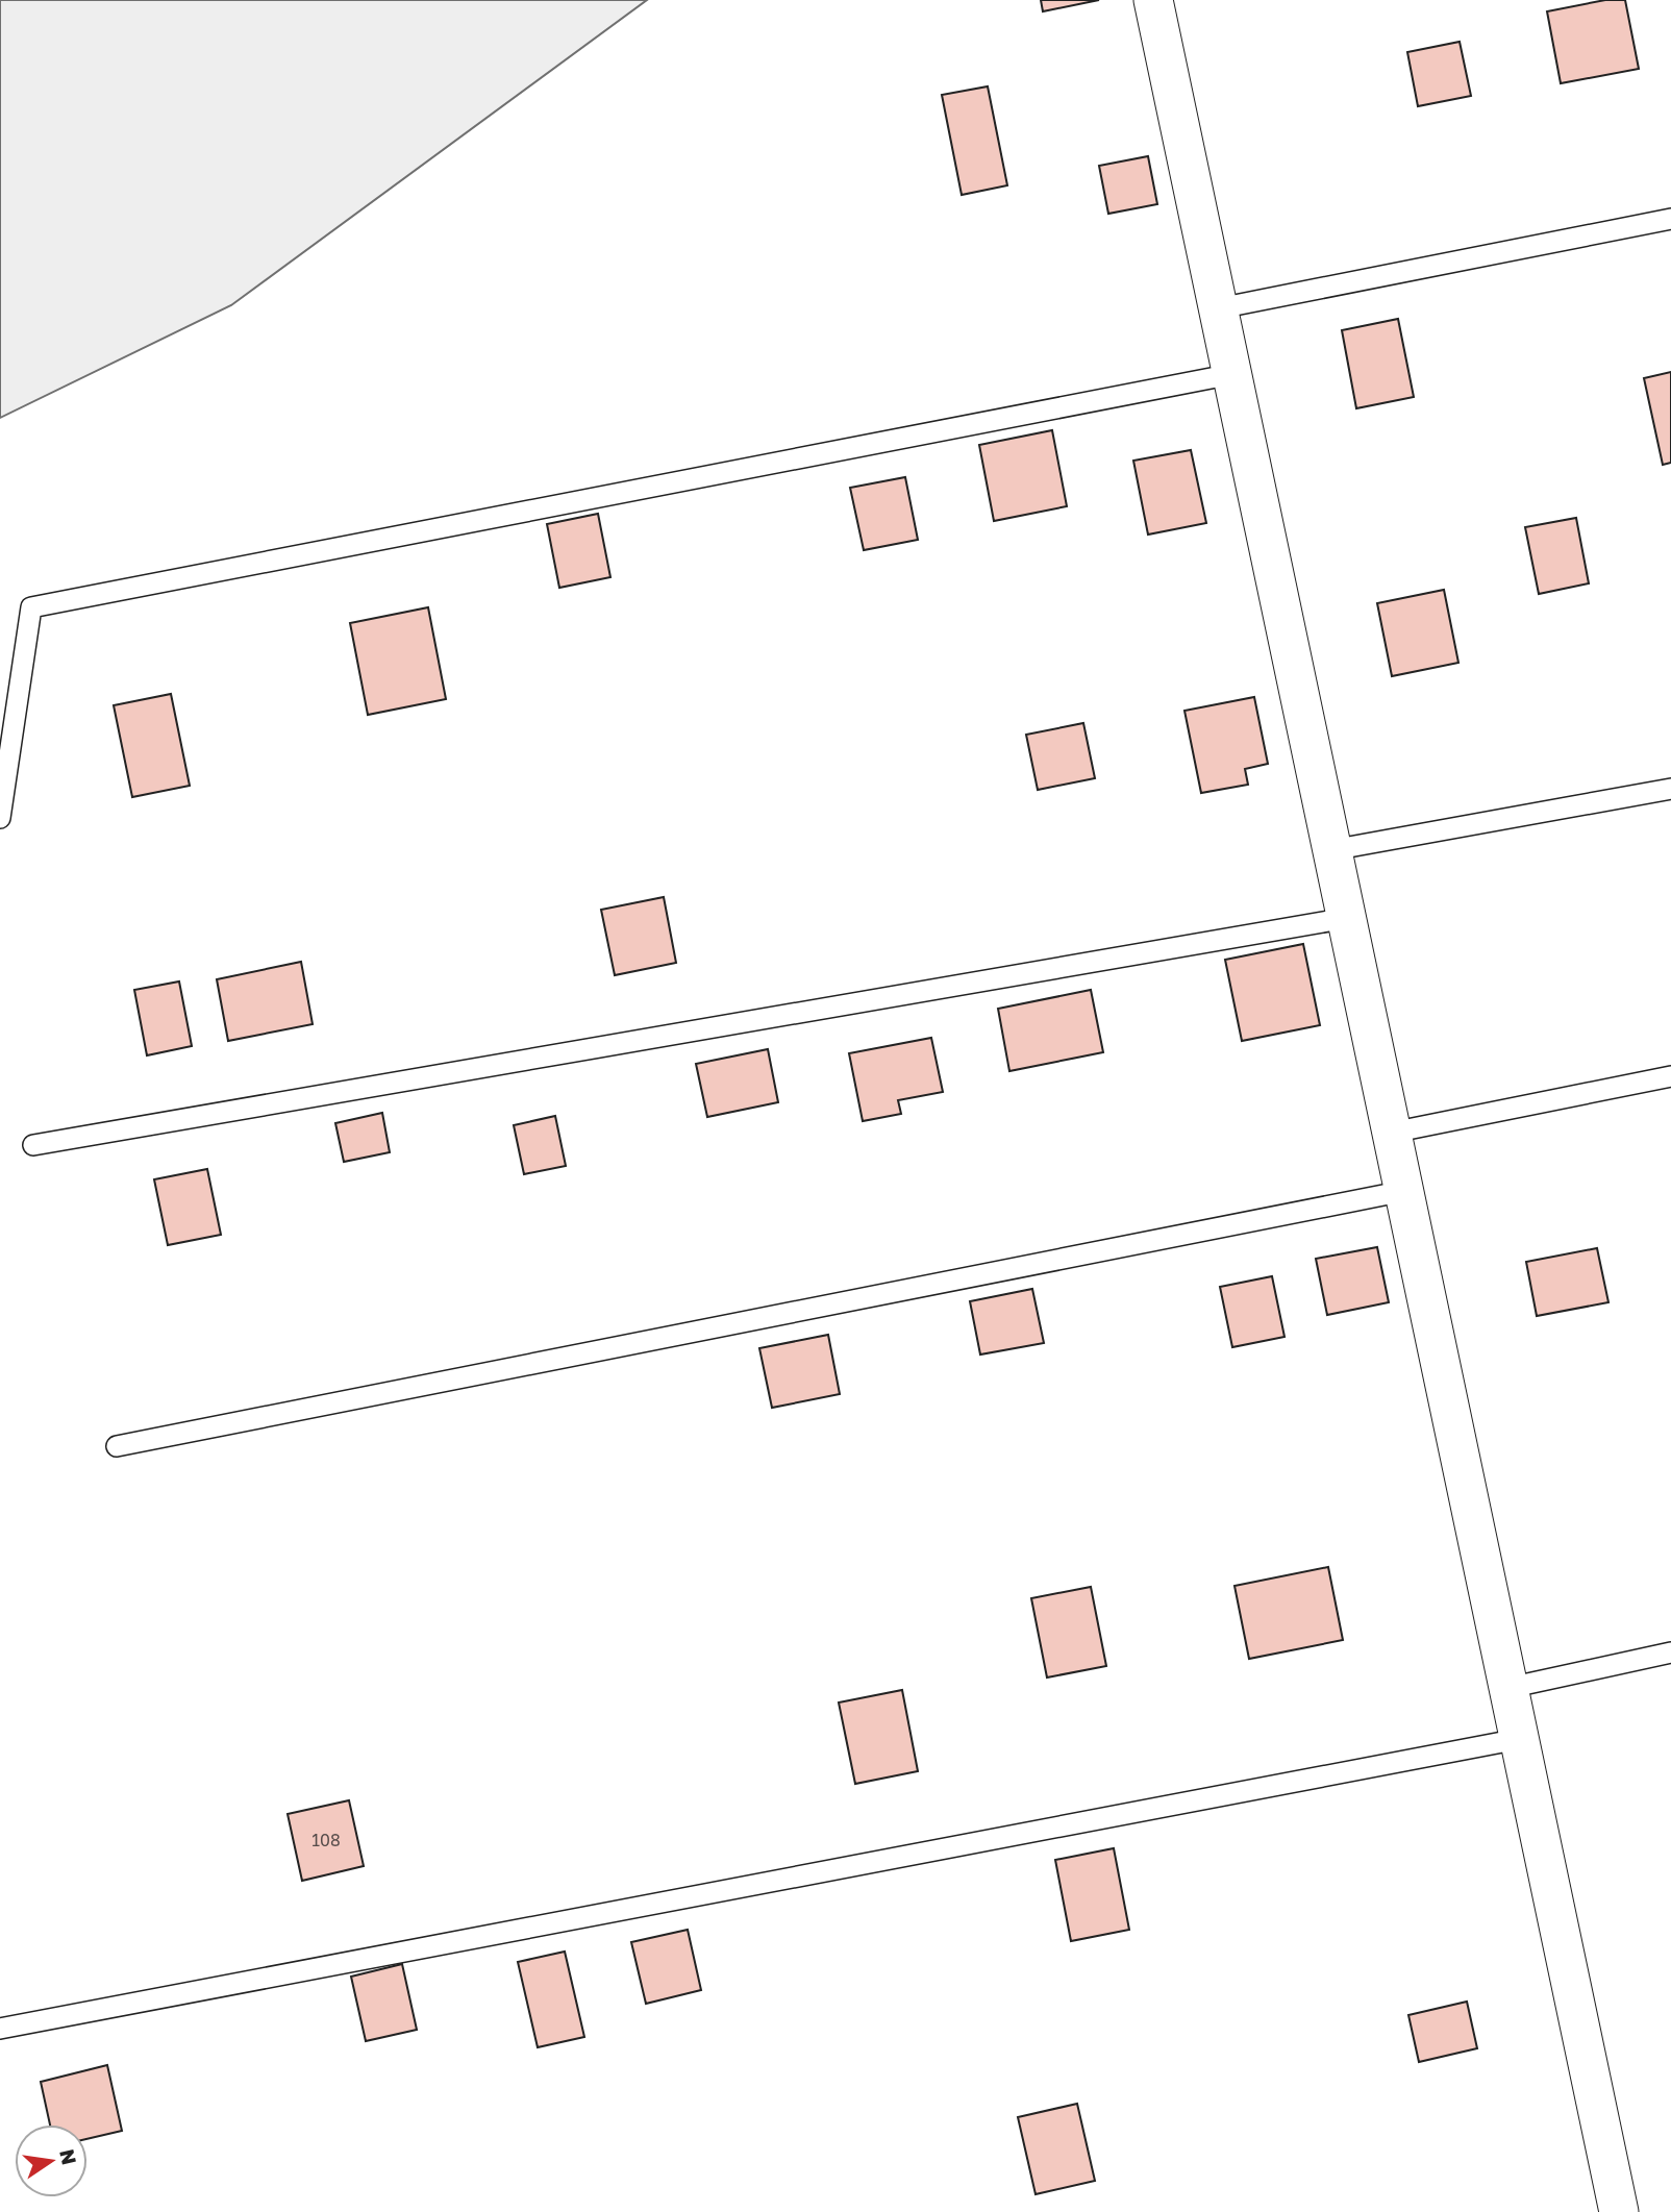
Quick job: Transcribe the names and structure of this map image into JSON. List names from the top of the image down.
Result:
{
  "house_numbers": ["108"],
  "north": "right"
}
